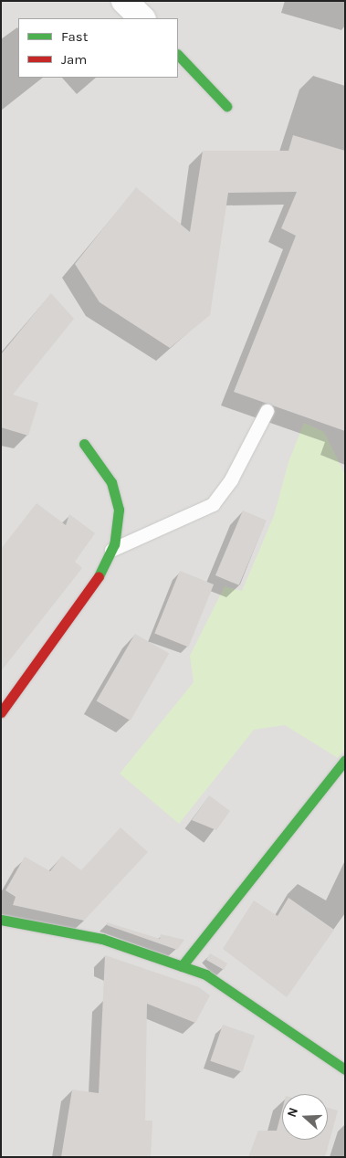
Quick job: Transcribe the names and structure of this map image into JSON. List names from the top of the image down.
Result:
{
  "legend": ["Fast", "Jam"],
  "north": "left"
}
